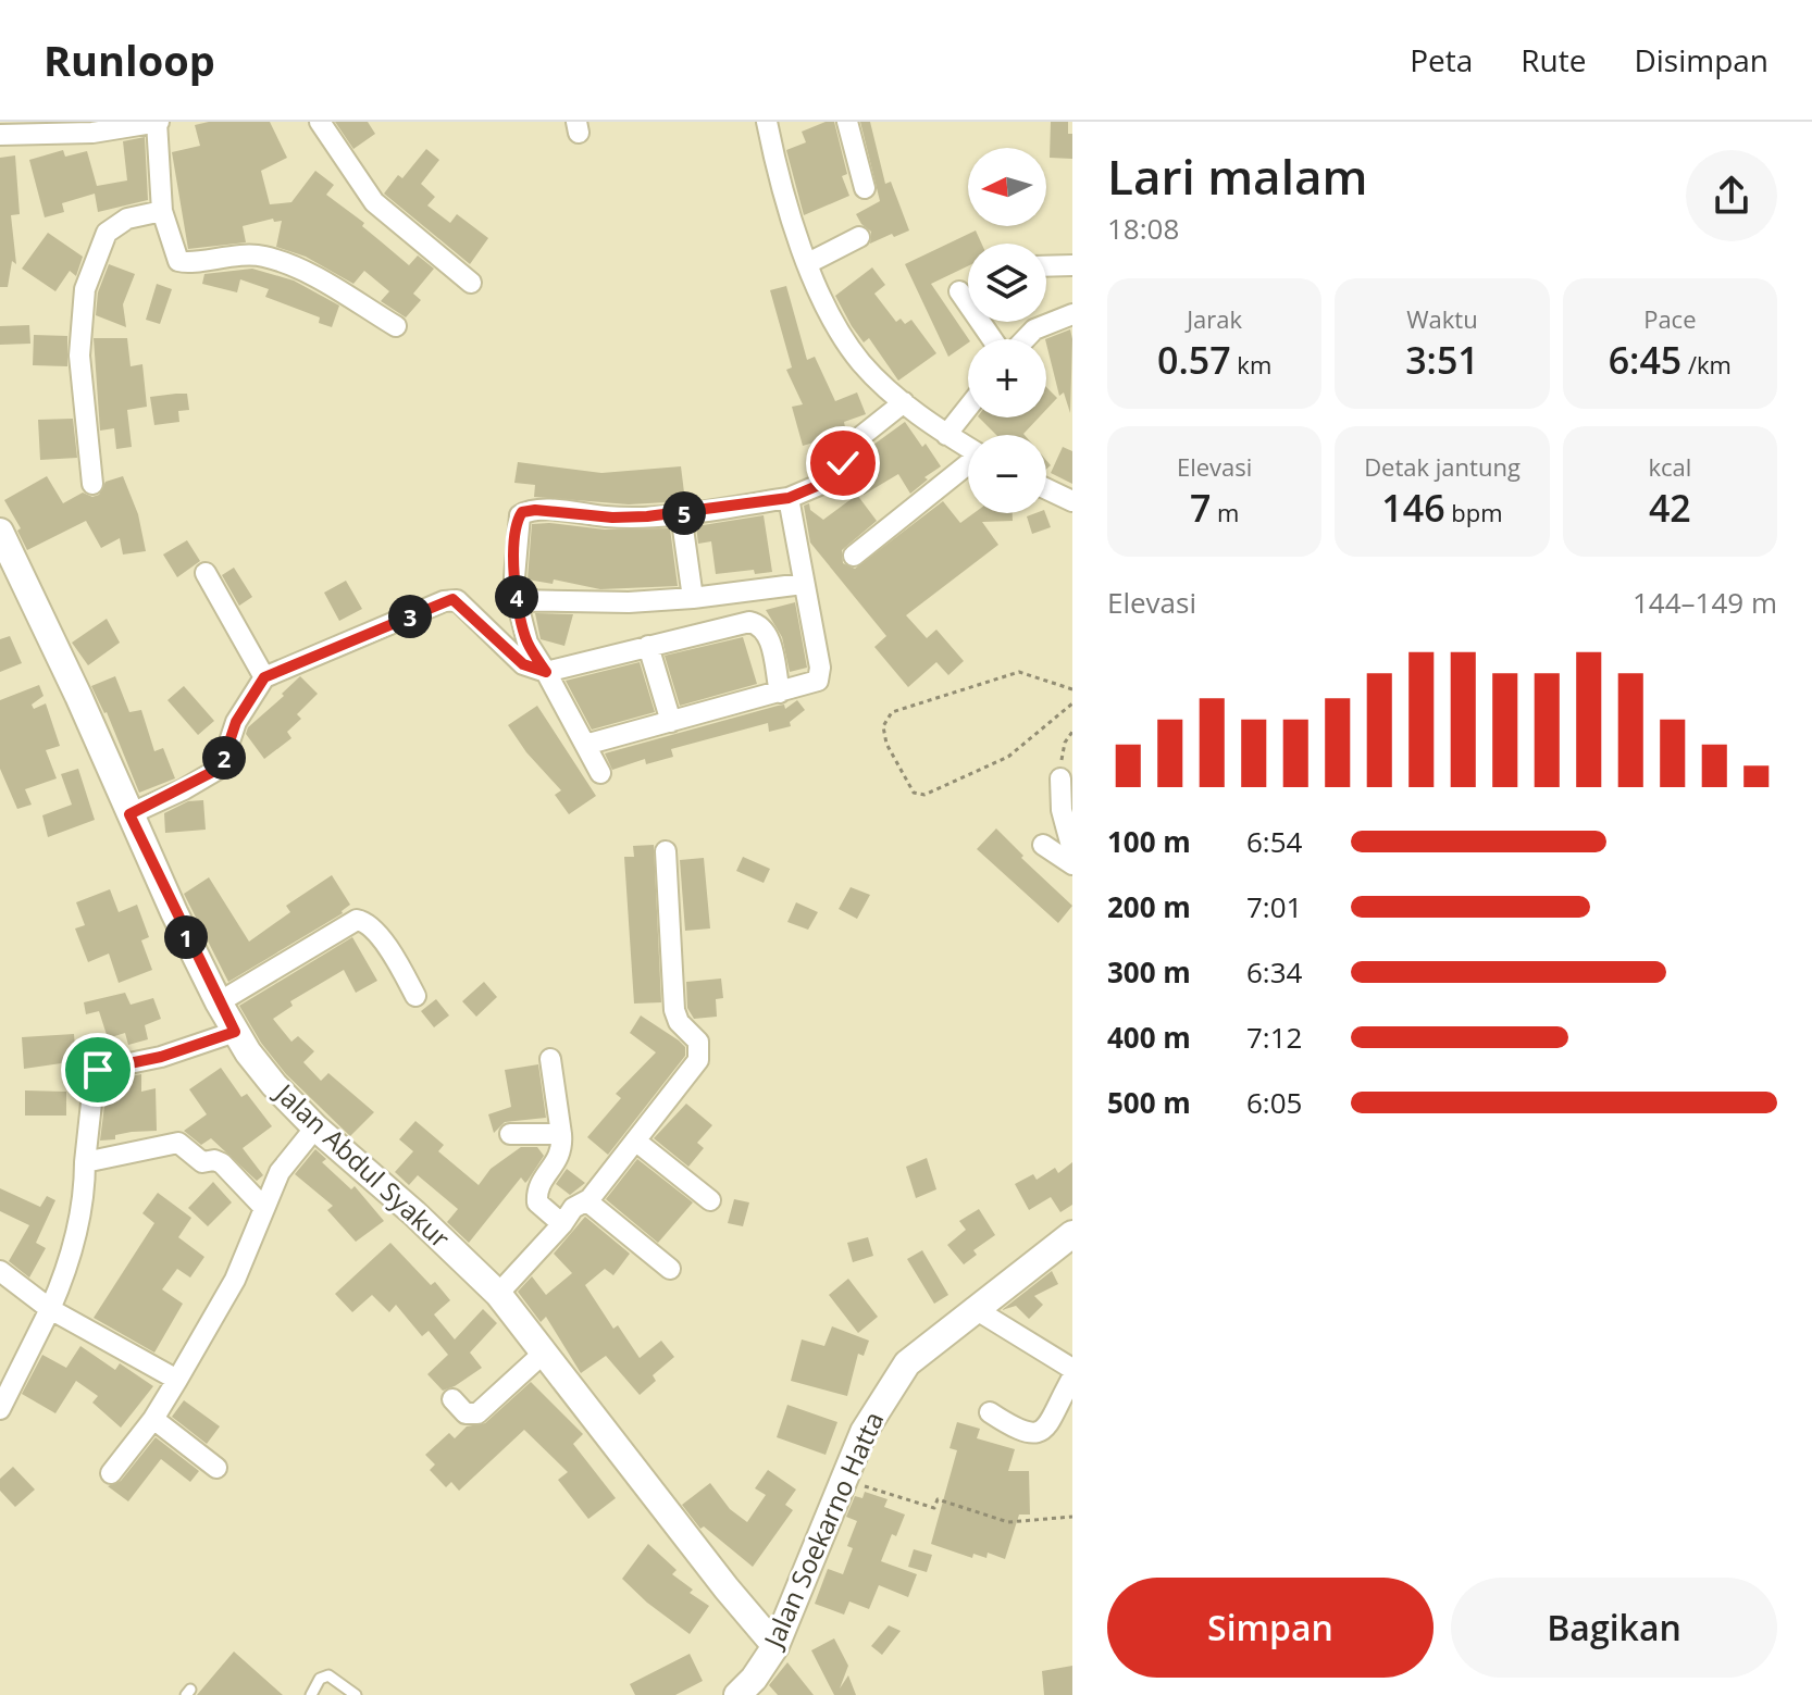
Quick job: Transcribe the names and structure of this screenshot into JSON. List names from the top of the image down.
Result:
{
  "streets": {
    "street": ["Jalan Abdul Syakur", "Jalan Soekarno Hatta"]
  },
  "crossings": [
    ["Jalan Abdul Syakur", "Jalan Soekarno Hatta"]
  ],
  "north": "left",
  "page": {
    "header": "Runloop",
    "nav": ["Peta", "Rute", "Disimpan"],
    "heading": ["Lari malam", "18:08"],
    "map_buttons": ["+", "−"],
    "stats": [
      ["Jarak", "0.57 km"],
      ["Waktu", "3:51"],
      ["Pace", "6:45 /km"],
      ["Elevasi", "7 m"],
      ["Detak jantung", "146 bpm"],
      ["kcal", "42"]
    ],
    "pins": [
      "5",
      "4",
      "3",
      "2",
      "1"
    ],
    "chart": ["Elevasi", "144–149 m"],
    "list": [
      {
        "name": "100 m",
        "note": "6:54"
      },
      {
        "name": "200 m",
        "note": "7:01"
      },
      {
        "name": "300 m",
        "note": "6:34"
      },
      {
        "name": "400 m",
        "note": "7:12"
      },
      {
        "name": "500 m",
        "note": "6:05"
      }
    ],
    "buttons": ["Simpan", "Bagikan"]
  }
}
